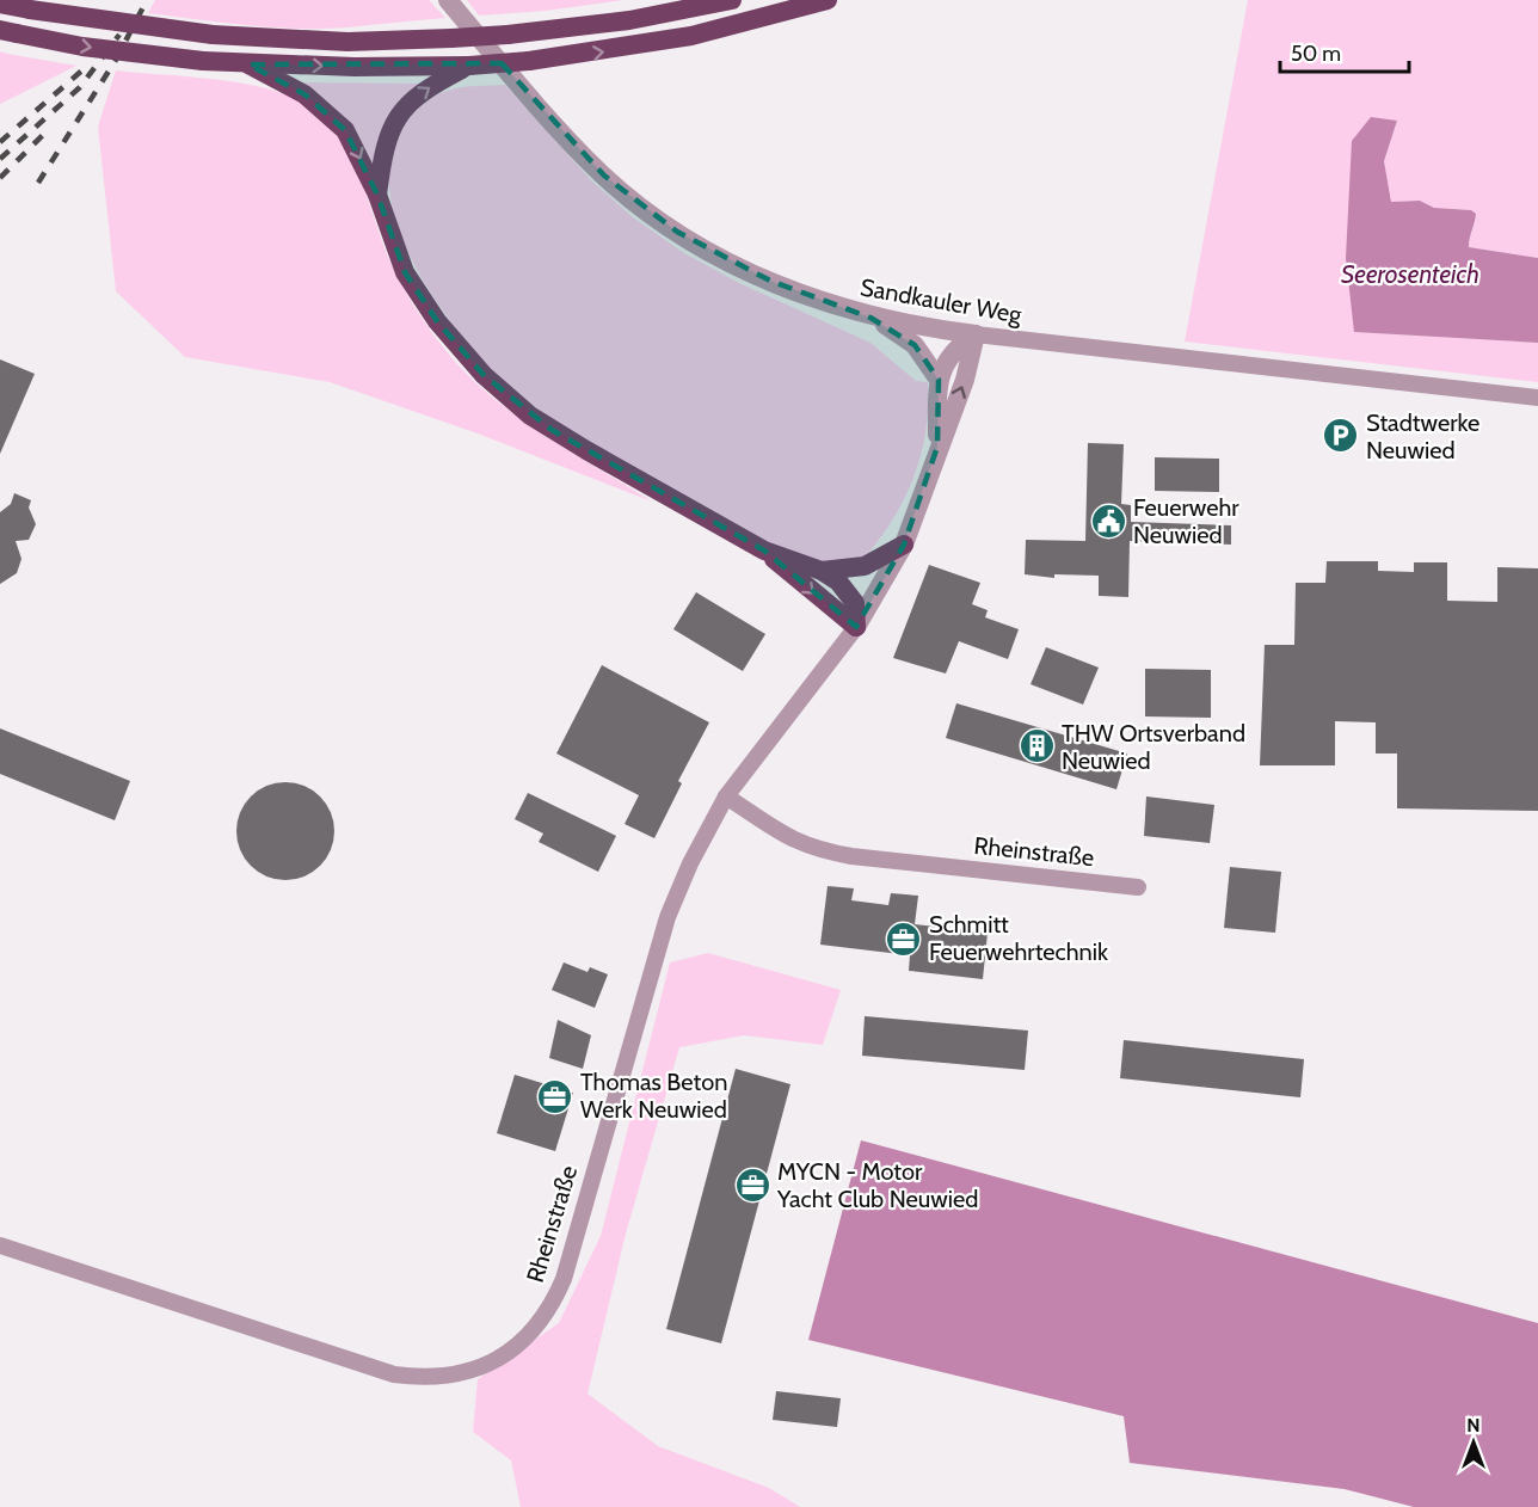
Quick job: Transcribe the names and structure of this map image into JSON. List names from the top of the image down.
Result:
{
  "streets": {
    "street": ["Sandkauler Weg", "Rheinstraße"]
  },
  "crossings": [
    ["Sandkauler Weg", "Rheinstraße"]
  ],
  "water": ["Seerosenteich"],
  "places": {
    "parking": ["Stadtwerke Neuwied"],
    "public building": ["Feuerwehr Neuwied"],
    "building": ["THW Ortsverband Neuwied"],
    "office": ["Schmitt Feuerwehrtechnik", "Thomas Beton Werk Neuwied", "MYCN - Motor Yacht Club Neuwied"]
  },
  "scale_bar": "50 m",
  "north": "top"
}
